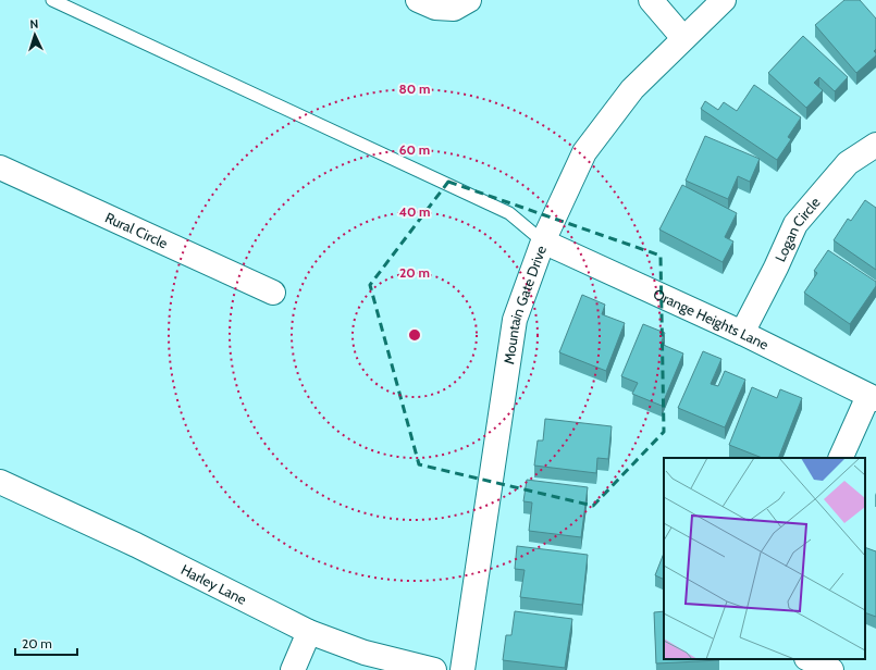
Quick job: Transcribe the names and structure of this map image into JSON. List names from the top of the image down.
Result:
{
  "streets": {
    "street": [
      "Rural Circle",
      "Logan Circle",
      "Mountain Gate Drive",
      "Orange Heights Lane",
      "Harley Lane"
    ]
  },
  "crossings": [
    ["Logan Circle", "Orange Heights Lane"],
    ["Mountain Gate Drive", "Orange Heights Lane"]
  ],
  "scale_bar": "20 m",
  "north": "top",
  "rings": [
    "80 m",
    "60 m",
    "40 m",
    "20 m"
  ]
}
